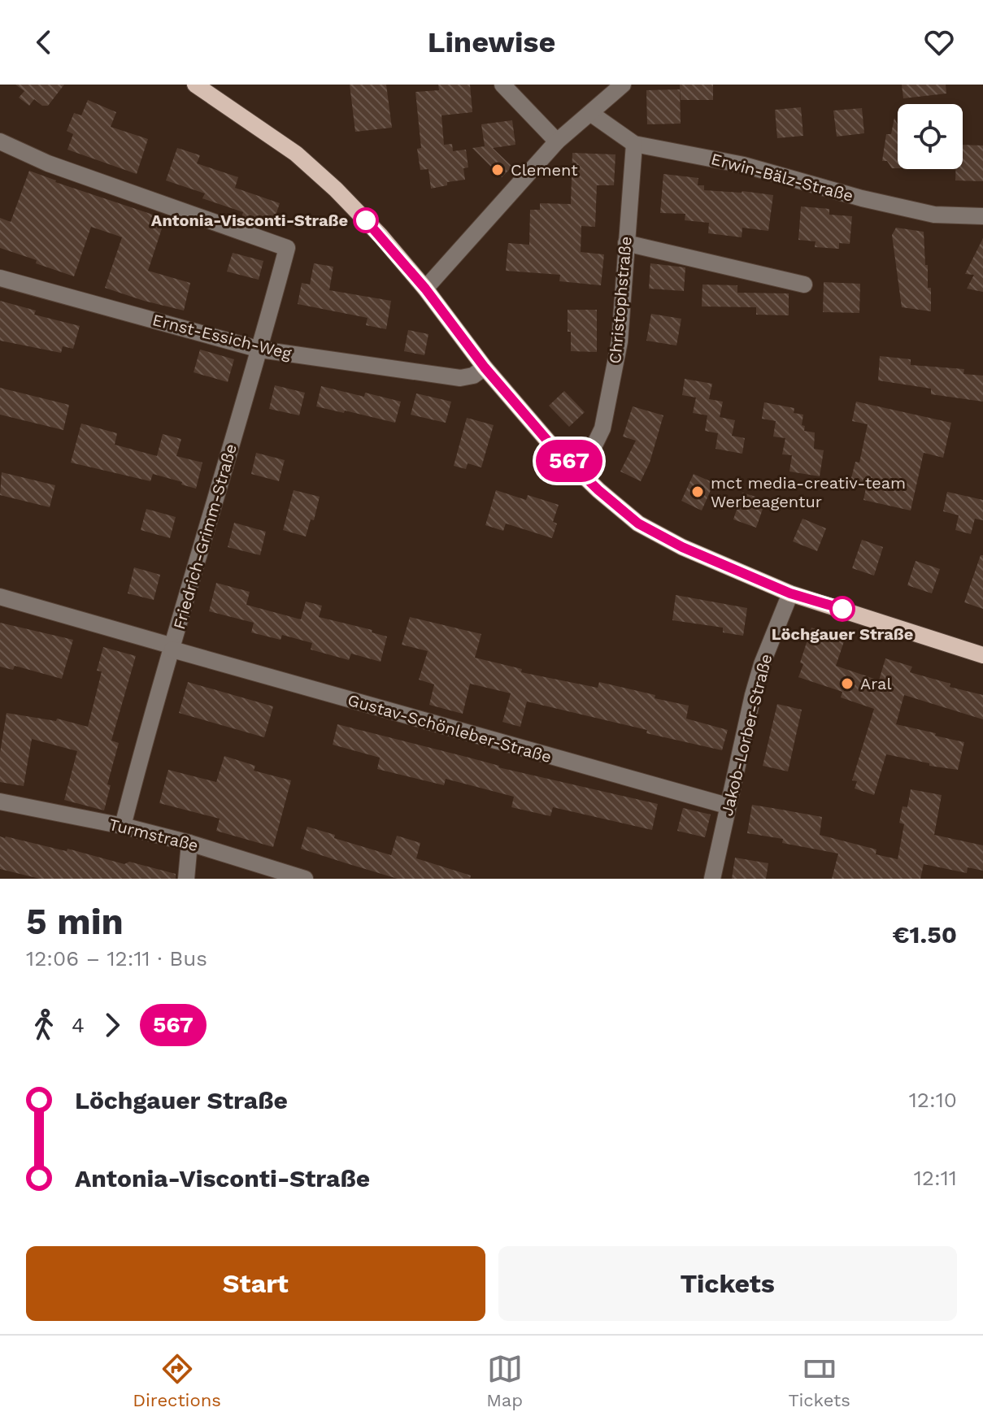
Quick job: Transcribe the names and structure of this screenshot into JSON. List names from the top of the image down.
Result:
{
  "streets": {
    "street": [
      "Erwin-Bälz-Straße",
      "Christophstraße",
      "Ernst-Essich-Weg",
      "Friedrich-Grimm-Straße",
      "Gustav-Schönleber-Straße",
      "Jakob-Lorber-Straße",
      "Turmstraße"
    ]
  },
  "crossings": [
    ["Erwin-Bälz-Straße", "Christophstraße"],
    ["Ernst-Essich-Weg", "Friedrich-Grimm-Straße"],
    ["Friedrich-Grimm-Straße", "Gustav-Schönleber-Straße"],
    ["Friedrich-Grimm-Straße", "Turmstraße"],
    ["Gustav-Schönleber-Straße", "Jakob-Lorber-Straße"]
  ],
  "places": [
    "Clement",
    "Antonia-Visconti-Straße",
    "mct media-creativ-team Werbeagentur",
    "Löchgauer Straße",
    "Aral"
  ],
  "lines": ["bus line 567"],
  "page": {
    "header": "Linewise",
    "on_map": "567",
    "heading": ["5 min", "12:06 – 12:11 · Bus", "€1.50"],
    "legs": ["4", "567"],
    "list": [
      {
        "name": "Löchgauer Straße",
        "value": "12:10"
      },
      {
        "name": "Antonia-Visconti-Straße",
        "value": "12:11"
      }
    ],
    "buttons": ["Start", "Tickets"],
    "tabs": ["Directions", "Map", "Tickets"]
  }
}
